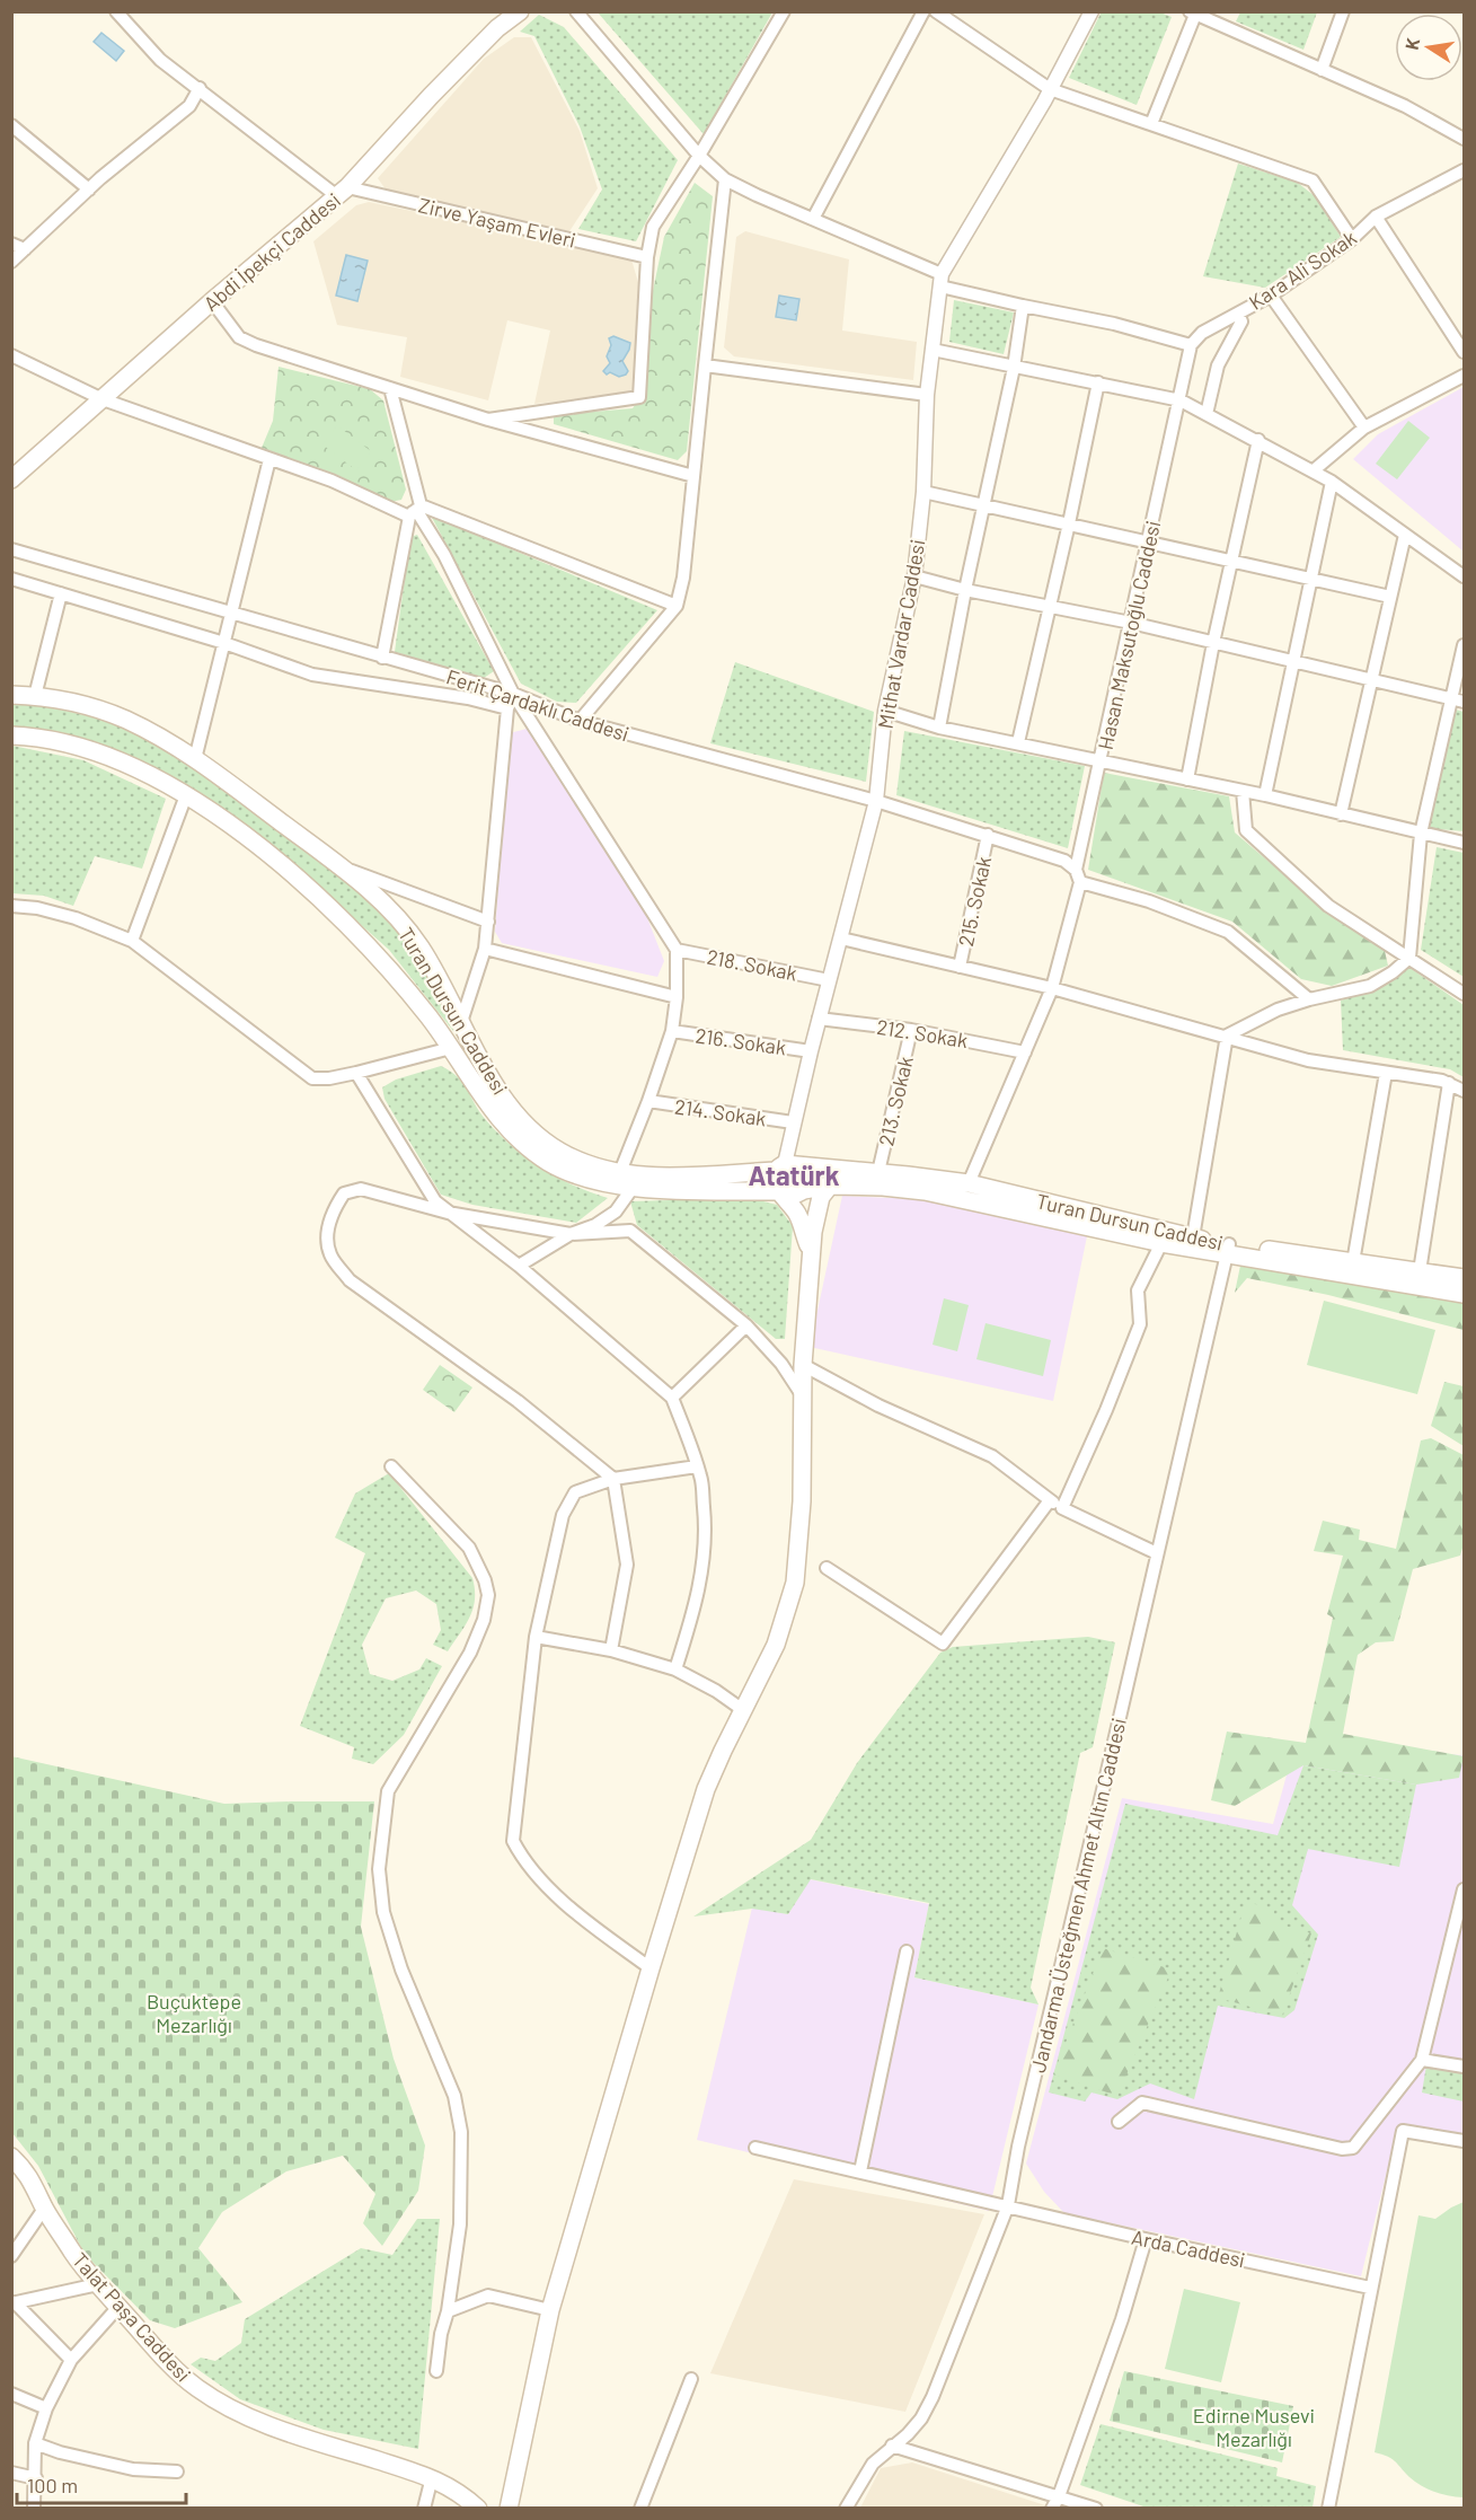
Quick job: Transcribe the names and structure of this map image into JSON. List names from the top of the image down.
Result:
{
  "streets": {
    "main road": ["Abdi İpekçi Caddesi", "Turan Dursun Caddesi", "Talat Paşa Caddesi"],
    "street": [
      "Zirve Yaşam Evleri",
      "Kara Ali Sokak",
      "Mithat Vardar Caddesi",
      "Hasan Maksutoğlu Caddesi",
      "Ferit Çardaklı Caddesi",
      "215. Sokak",
      "218. Sokak",
      "212. Sokak",
      "216. Sokak",
      "213. Sokak",
      "214. Sokak",
      "Jandarma Üsteğmen Ahmet Altın Caddesi",
      "Arda Caddesi"
    ]
  },
  "crossings": [
    ["Zirve Yaşam Evleri", "Abdi İpekçi Caddesi"],
    ["Mithat Vardar Caddesi", "Ferit Çardaklı Caddesi"],
    ["Mithat Vardar Caddesi", "218. Sokak"],
    ["Mithat Vardar Caddesi", "Turan Dursun Caddesi"],
    ["Mithat Vardar Caddesi", "212. Sokak"],
    ["Mithat Vardar Caddesi", "216. Sokak"],
    ["Mithat Vardar Caddesi", "214. Sokak"],
    ["Hasan Maksutoğlu Caddesi", "Ferit Çardaklı Caddesi"],
    ["Ferit Çardaklı Caddesi", "215. Sokak"],
    ["Turan Dursun Caddesi", "213. Sokak"],
    ["Turan Dursun Caddesi", "Jandarma Üsteğmen Ahmet Altın Caddesi"],
    ["212. Sokak", "213. Sokak"],
    ["Jandarma Üsteğmen Ahmet Altın Caddesi", "Arda Caddesi"]
  ],
  "districts": ["Atatürk"],
  "parks": ["Buçuktepe Mezarlığı", "Edirne Musevi Mezarlığı"],
  "scale_bar": "100 m",
  "north": "left"
}
